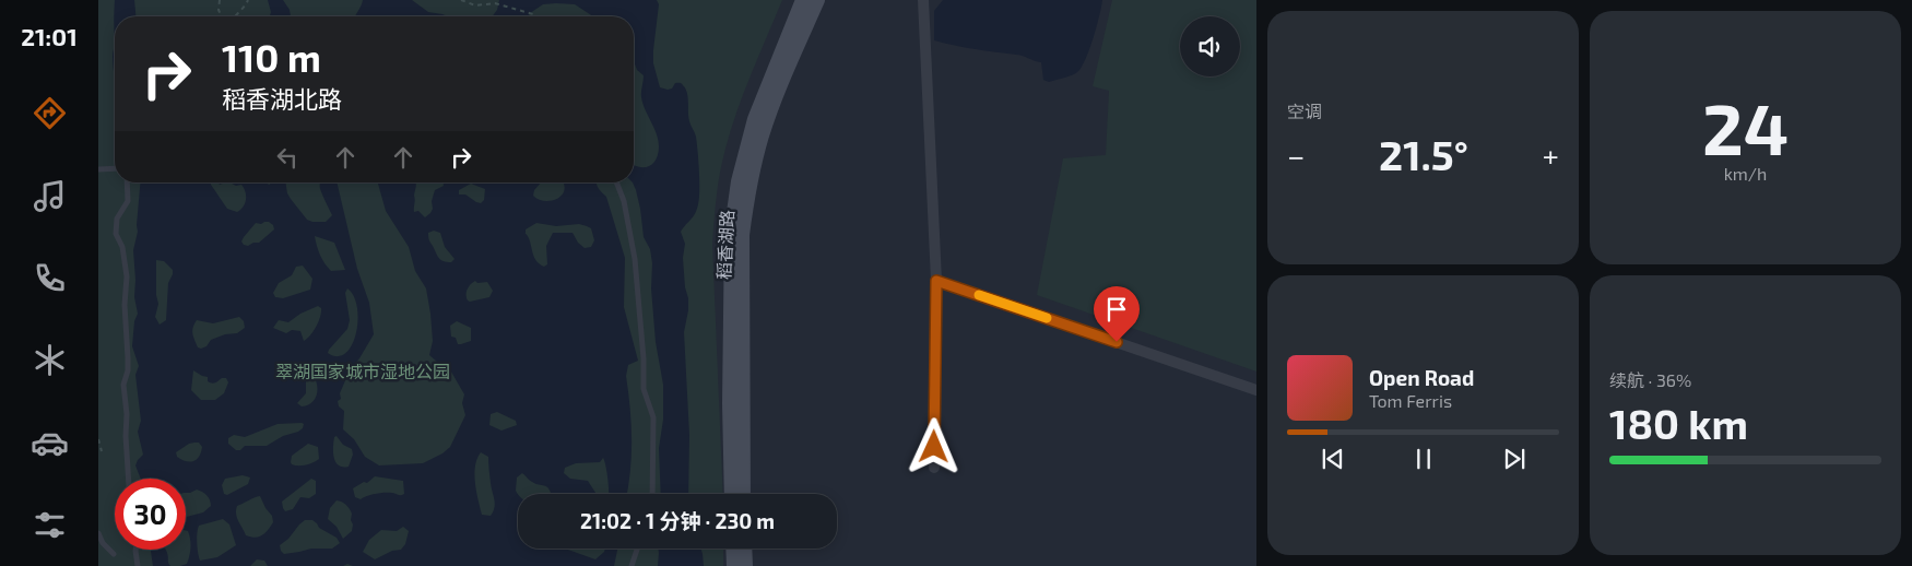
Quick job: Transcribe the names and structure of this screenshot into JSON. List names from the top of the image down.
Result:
{
  "streets": {
    "street": ["稻香湖路"]
  },
  "parks": ["翠湖国家城市湿地公园"],
  "page": {
    "tabs": "21:01",
    "tile": [
      "空调",
      ["24", "km/h"],
      ["续航 · 36%", "180 km"]
    ],
    "turn": ["110 m", "稻香湖北路"],
    "heat": ["−", "21.5°", "+"],
    "song": ["Open Road", "Tom Ferris"],
    "limit": "30",
    "trip": "21:02 · 1 分钟 · 230 m"
  }
}
